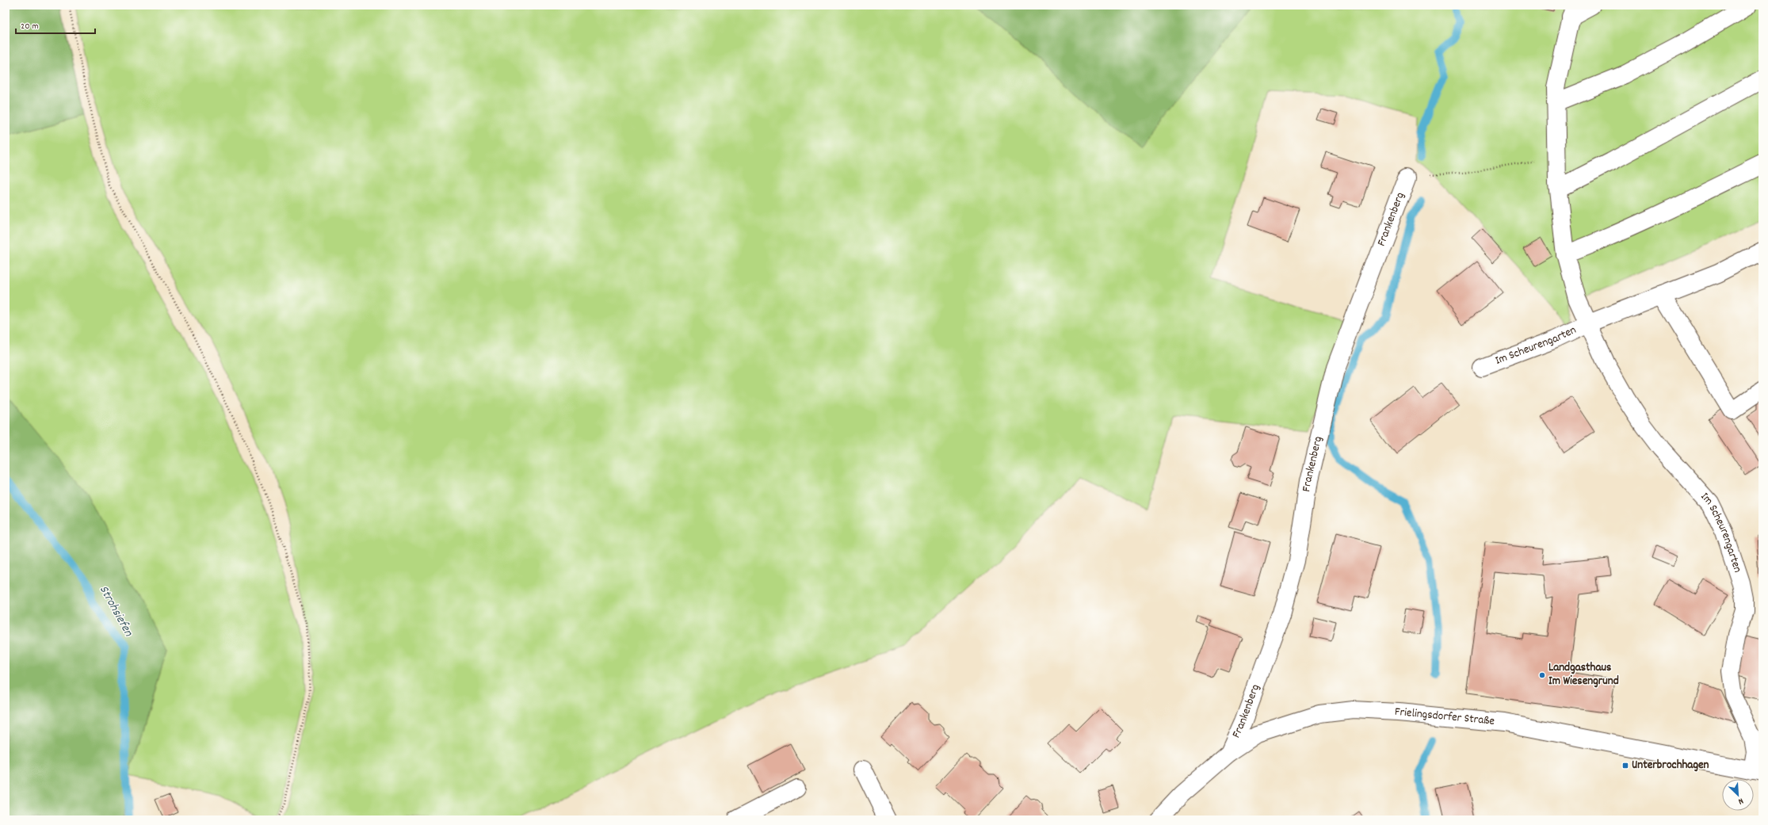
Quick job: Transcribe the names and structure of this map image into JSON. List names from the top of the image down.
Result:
{
  "streets": {
    "street": ["Frankenberg", "Im Scheurengarten", "Frielingsdorfer Straße"]
  },
  "crossings": [
    ["Frankenberg", "Frielingsdorfer Straße"],
    ["Im Scheurengarten", "Frielingsdorfer Straße"]
  ],
  "water": ["Strohsiefen"],
  "places": {
    "other": ["Landgasthaus Im Wiesengrund"],
    "transit": ["Unterbrochhagen"]
  },
  "scale_bar": "20 m",
  "north": "bottom right"
}
